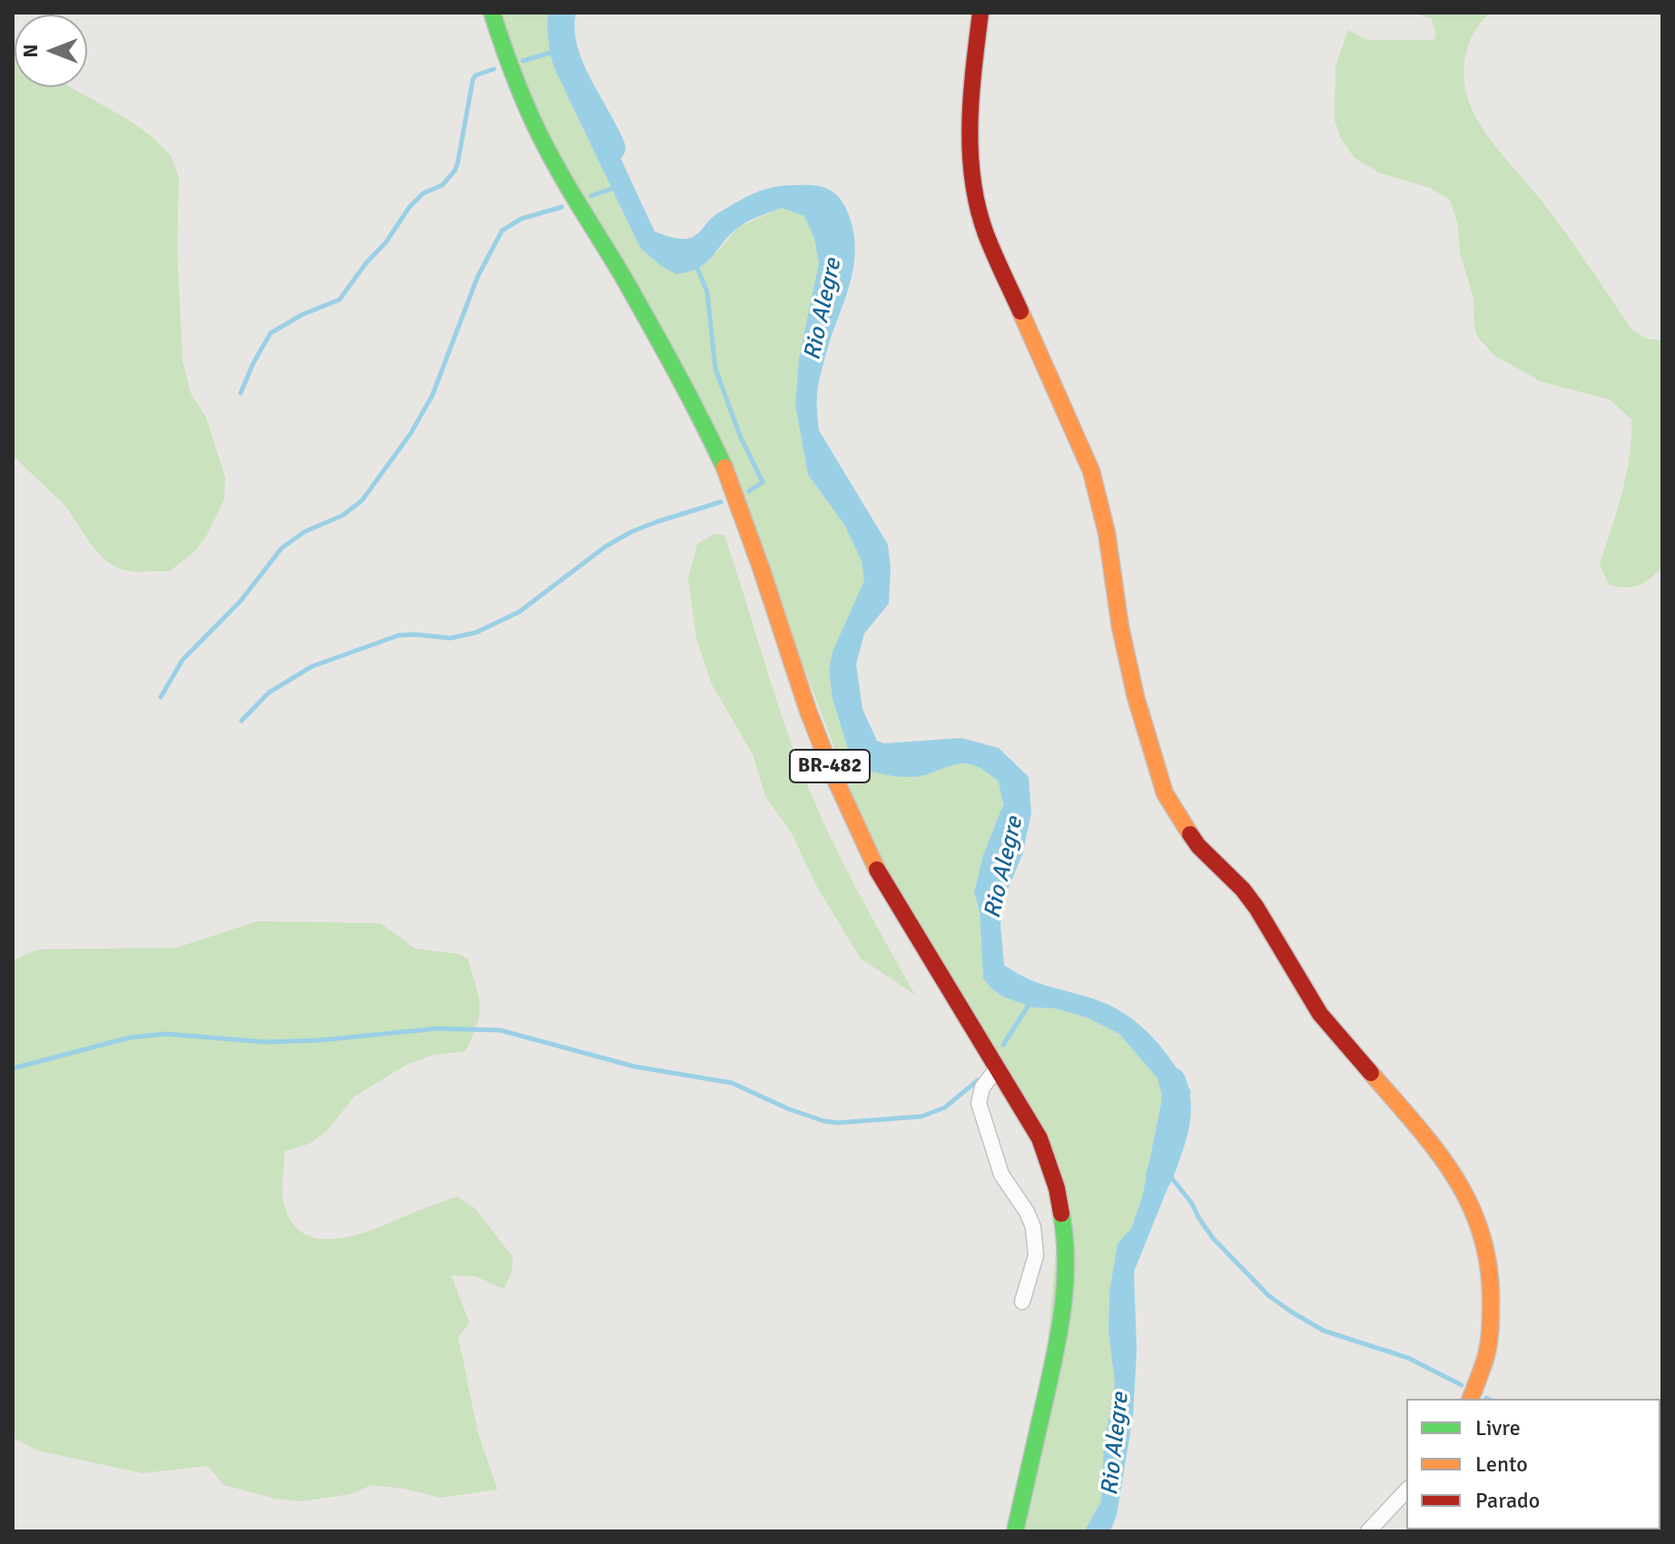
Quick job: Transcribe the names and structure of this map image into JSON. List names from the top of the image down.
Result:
{
  "streets": {
    "main road": ["BR-482"]
  },
  "water": ["Rio Alegre"],
  "legend": ["Livre", "Lento", "Parado"],
  "north": "left"
}
